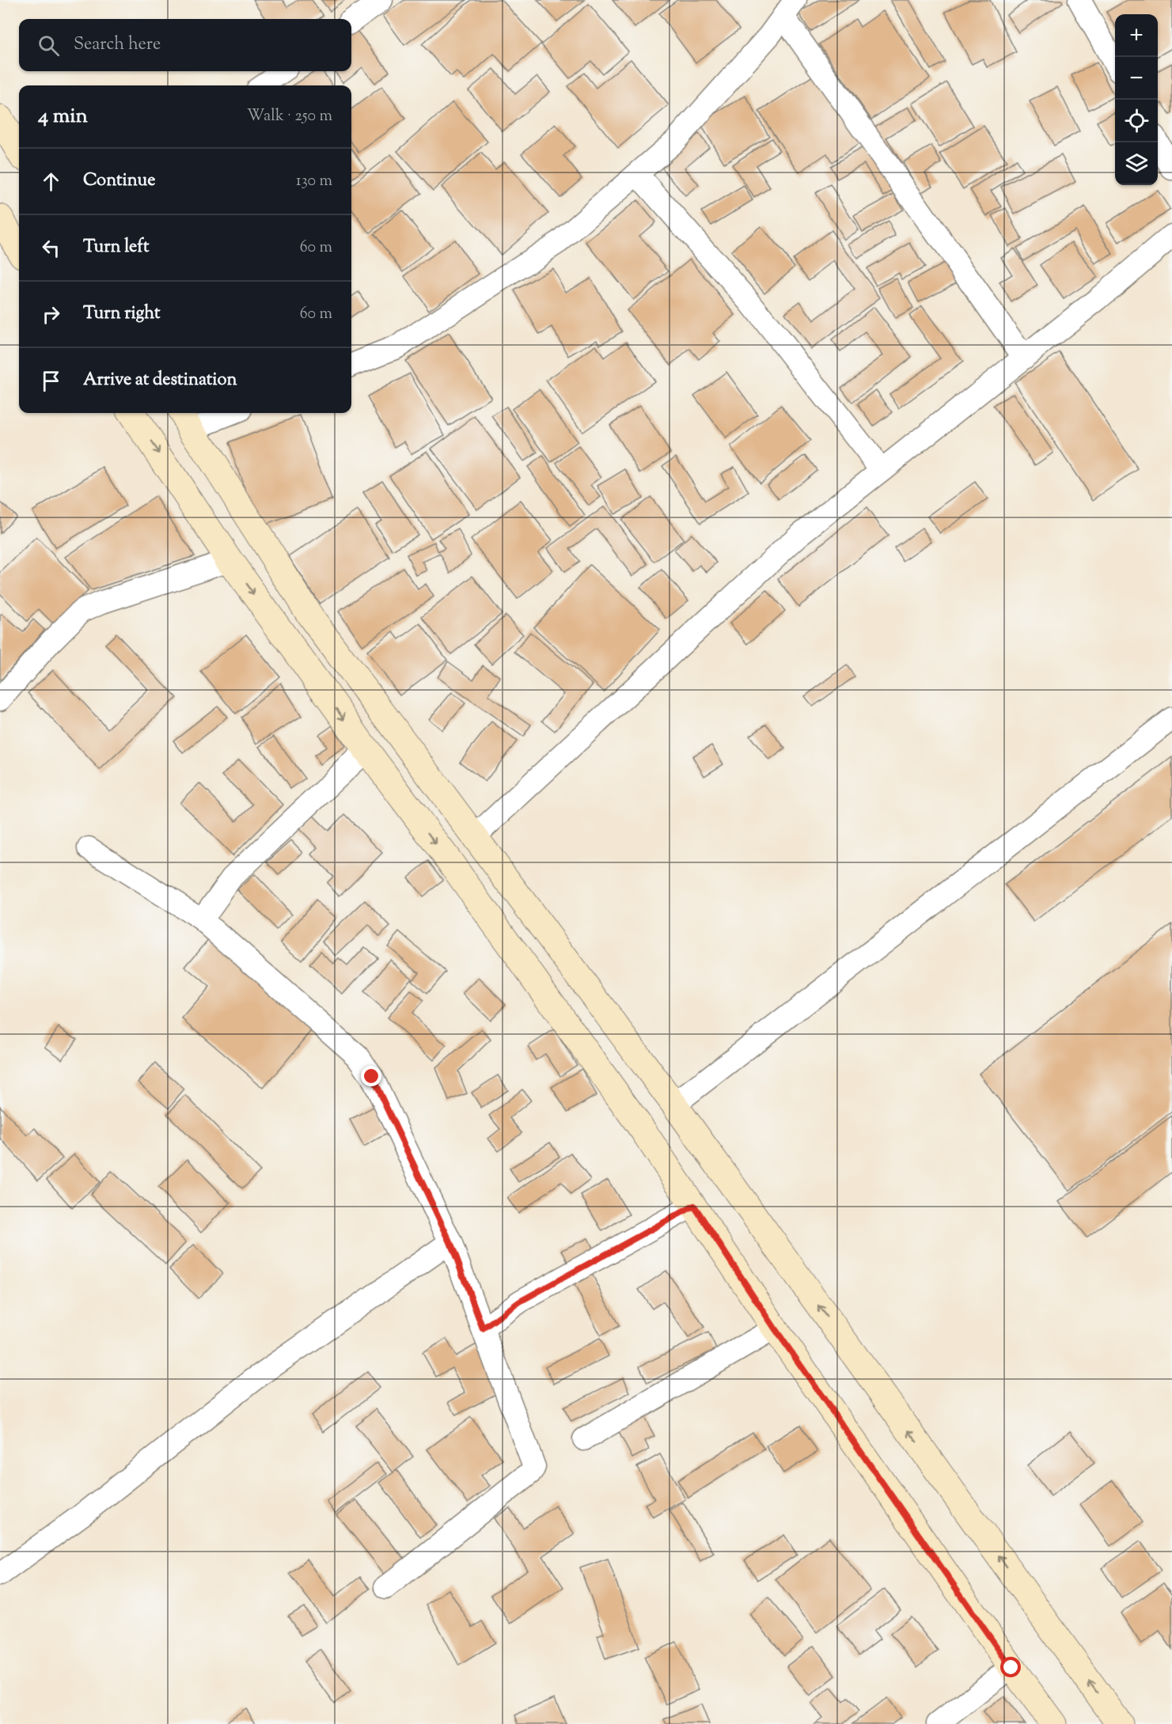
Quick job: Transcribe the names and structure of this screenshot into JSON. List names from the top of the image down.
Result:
{
  "page": {
    "map_buttons": ["+", "−"],
    "search": "Search here",
    "heading": ["4 min", "Walk · 250 m"],
    "list": [
      ["Continue", "130 m"],
      ["Turn left", "60 m"],
      ["Turn right", "60 m"],
      "Arrive at destination"
    ]
  }
}
